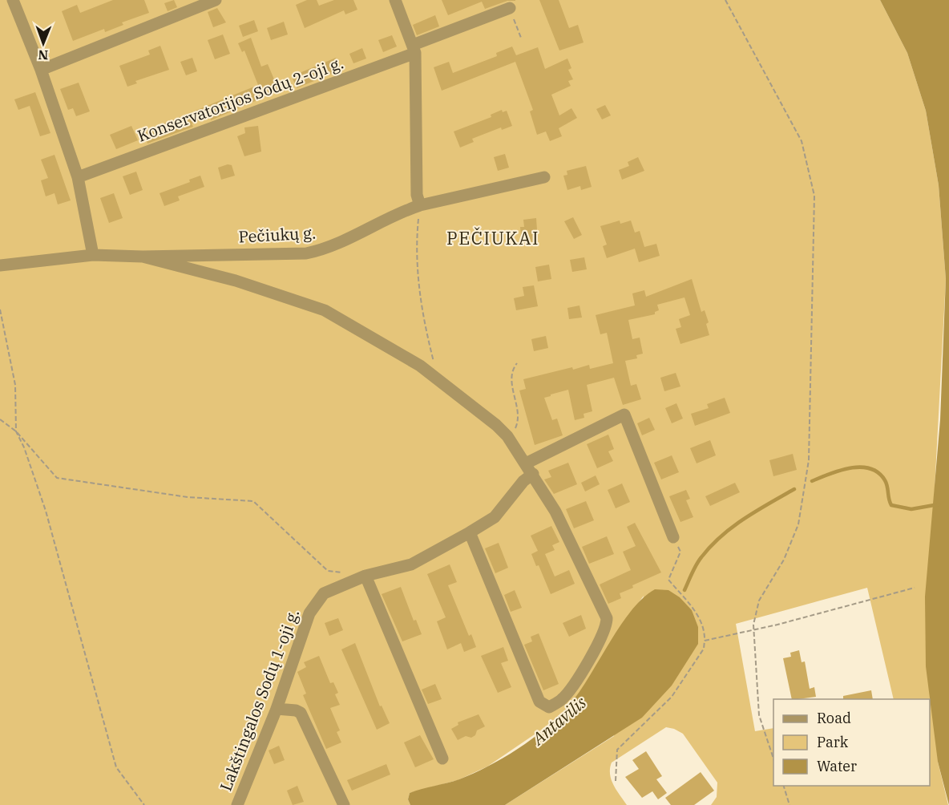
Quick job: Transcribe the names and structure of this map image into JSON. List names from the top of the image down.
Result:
{
  "streets": {
    "street": ["Konservatorijos Sodų 2-oji g.", "Pečiukų g.", "Lakštingalos Sodų 1-oji g."]
  },
  "districts": ["PEČIUKAI"],
  "water": ["Antavilis"],
  "legend": ["Road", "Park", "Water"],
  "north": "bottom"
}
